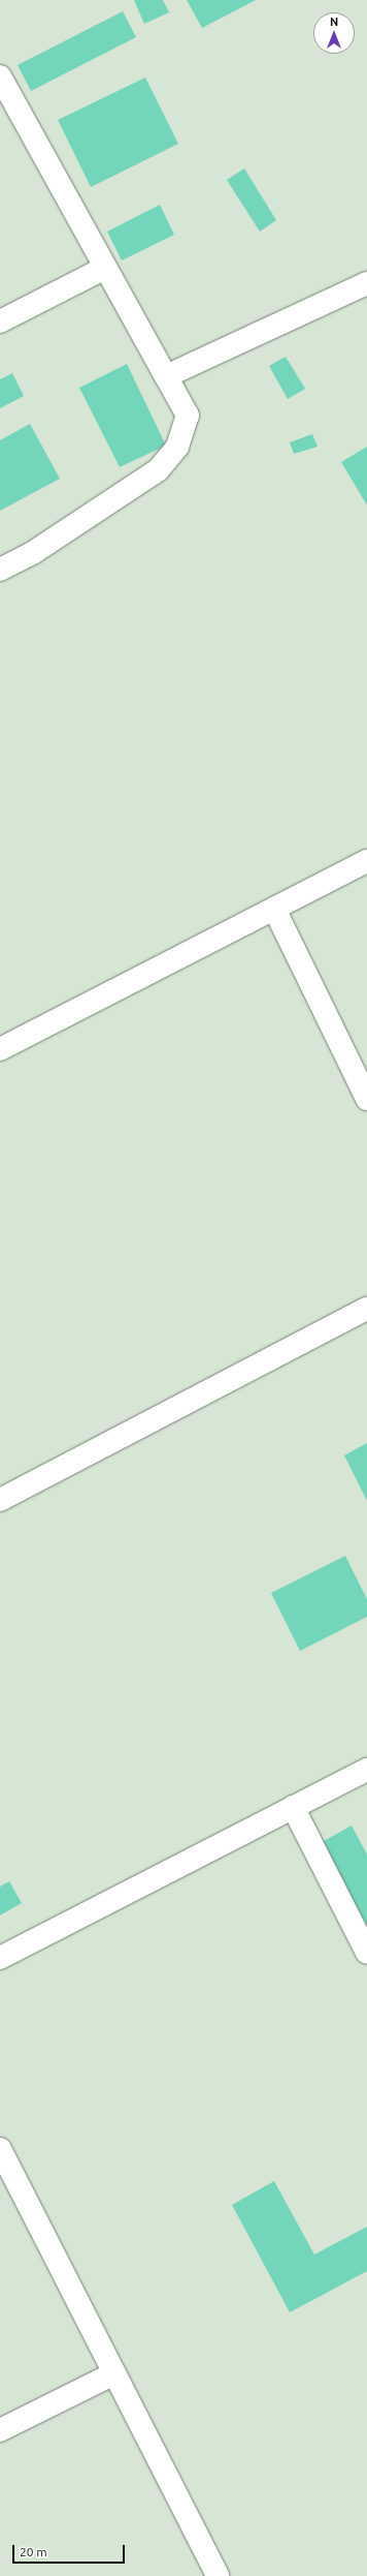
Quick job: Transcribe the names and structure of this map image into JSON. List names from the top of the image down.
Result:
{
  "scale_bar": "20 m",
  "north": "top"
}
